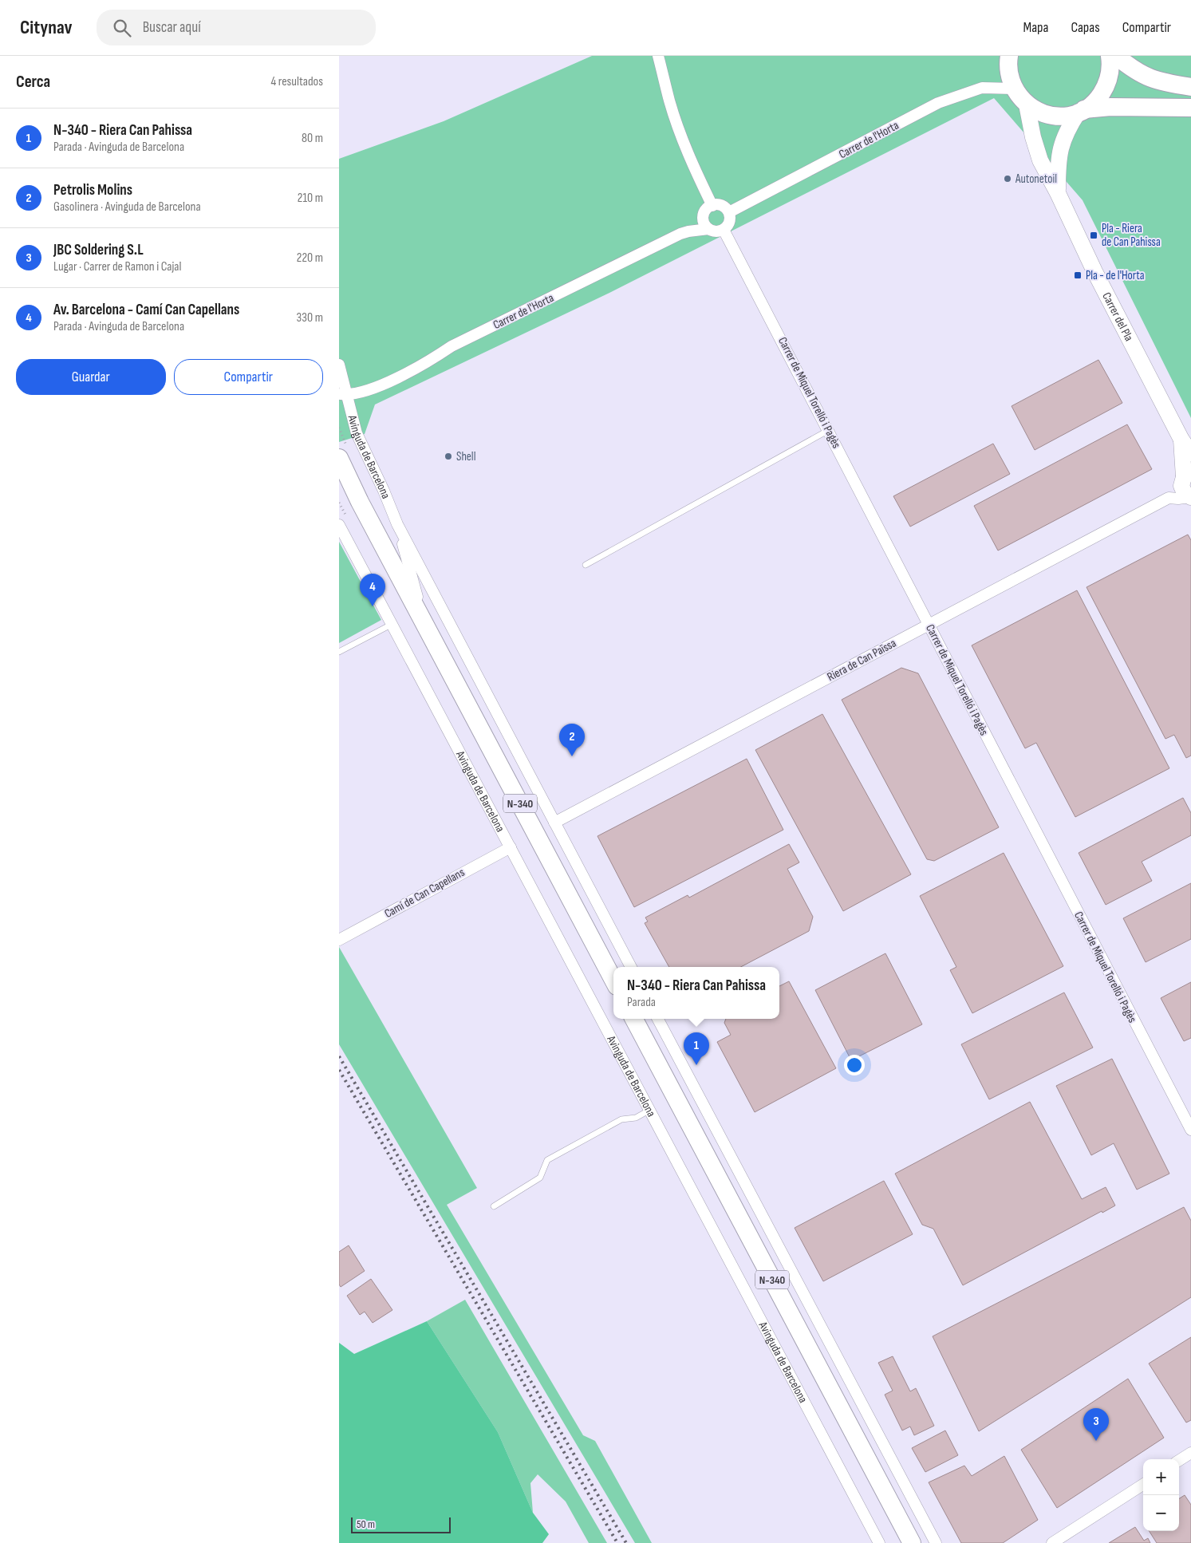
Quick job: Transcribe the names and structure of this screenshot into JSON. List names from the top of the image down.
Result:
{
  "streets": {
    "main road": ["Carrer del Pla", "Avinguda de Barcelona", "N-340"],
    "street": [
      "Carrer de l'Horta",
      "Carrer de Miquel Torelló i Pagès",
      "Riera de Can Païssa",
      "Camí de Can Capellans"
    ]
  },
  "crossings": [
    ["Carrer de l'Horta", "Carrer de Miquel Torelló i Pagès"],
    ["Carrer de l'Horta", "Avinguda de Barcelona"],
    ["Carrer del Pla", "Riera de Can Païssa"],
    ["Carrer de Miquel Torelló i Pagès", "Riera de Can Païssa"],
    ["Avinguda de Barcelona", "Riera de Can Païssa"],
    ["Avinguda de Barcelona", "Camí de Can Capellans"]
  ],
  "places": {
    "other": ["Autonetoil", "Shell"],
    "transit": ["Pla - Riera de Can Pahissa", "Pla - de l'Horta"]
  },
  "scale_bar": "50 m",
  "page": {
    "header": "Citynav",
    "search": "Buscar aquí",
    "nav": ["Mapa", "Capas", "Compartir"],
    "heading": ["Cerca", "4 resultados"],
    "list": [
      {
        "mark": "1",
        "name": "N-340 - Riera Can Pahissa",
        "note": "Parada · Avinguda de Barcelona",
        "value": "80 m"
      },
      {
        "mark": "2",
        "name": "Petrolis Molins",
        "note": "Gasolinera · Avinguda de Barcelona",
        "value": "210 m"
      },
      {
        "mark": "3",
        "name": "JBC Soldering S.L",
        "note": "Lugar · Carrer de Ramon i Cajal",
        "value": "220 m"
      },
      {
        "mark": "4",
        "name": "Av. Barcelona - Camí Can Capellans",
        "note": "Parada · Avinguda de Barcelona",
        "value": "330 m"
      }
    ],
    "buttons": ["Guardar", "Compartir"],
    "pins": [
      "4",
      "2",
      "1",
      "3"
    ],
    "popup": ["N-340 - Riera Can Pahissa", "Parada"],
    "map_buttons": ["+", "−"],
    "scale": "50 m"
  }
}
